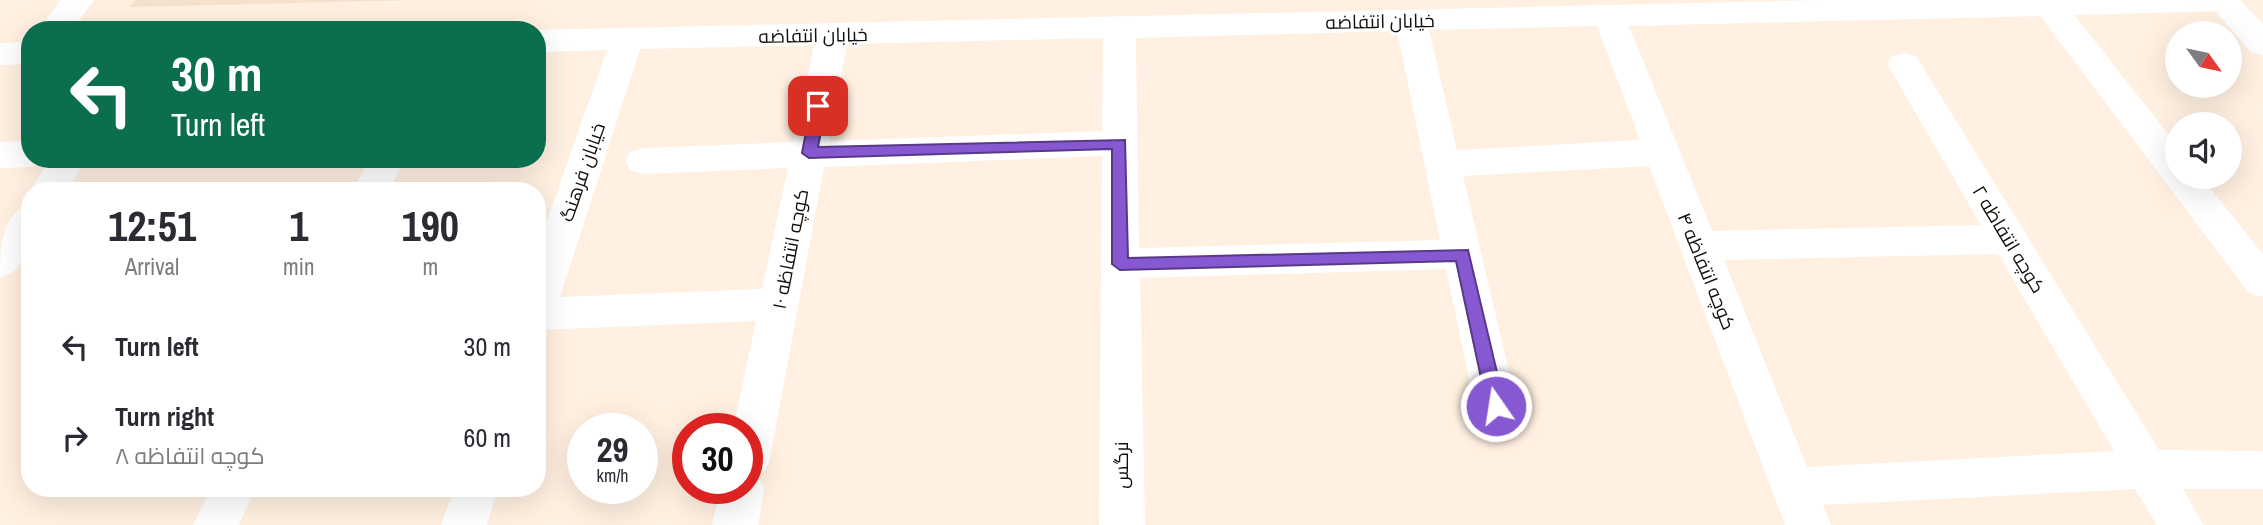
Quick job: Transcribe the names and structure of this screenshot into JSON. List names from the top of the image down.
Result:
{
  "streets": {
    "street": [
      "خیابان انتفاضه",
      "خیابان فرهنگ",
      "کوچه انتفاظه ۲",
      "کوچه انتفاظه ۱۰",
      "کوچه انتفاظه ۴",
      "نرگس"
    ]
  },
  "crossings": [
    ["خیابان انتفاضه", "خیابان فرهنگ"],
    ["خیابان انتفاضه", "کوچه انتفاظه ۱۰"],
    ["خیابان انتفاضه", "کوچه انتفاظه ۴"],
    ["خیابان انتفاضه", "نرگس"]
  ],
  "north": "bottom right",
  "page": {
    "turn": ["30 m", "Turn left"],
    "eta": [
      "12:51",
      "Arrival",
      "1",
      "min",
      "190",
      "m"
    ],
    "list": [
      {
        "name": "Turn left",
        "value": "30 m"
      },
      {
        "name": "Turn right",
        "note": "کوچه انتفاظه ۸",
        "value": "60 m"
      }
    ],
    "speed": "29 km/h",
    "limit": "30"
  }
}
